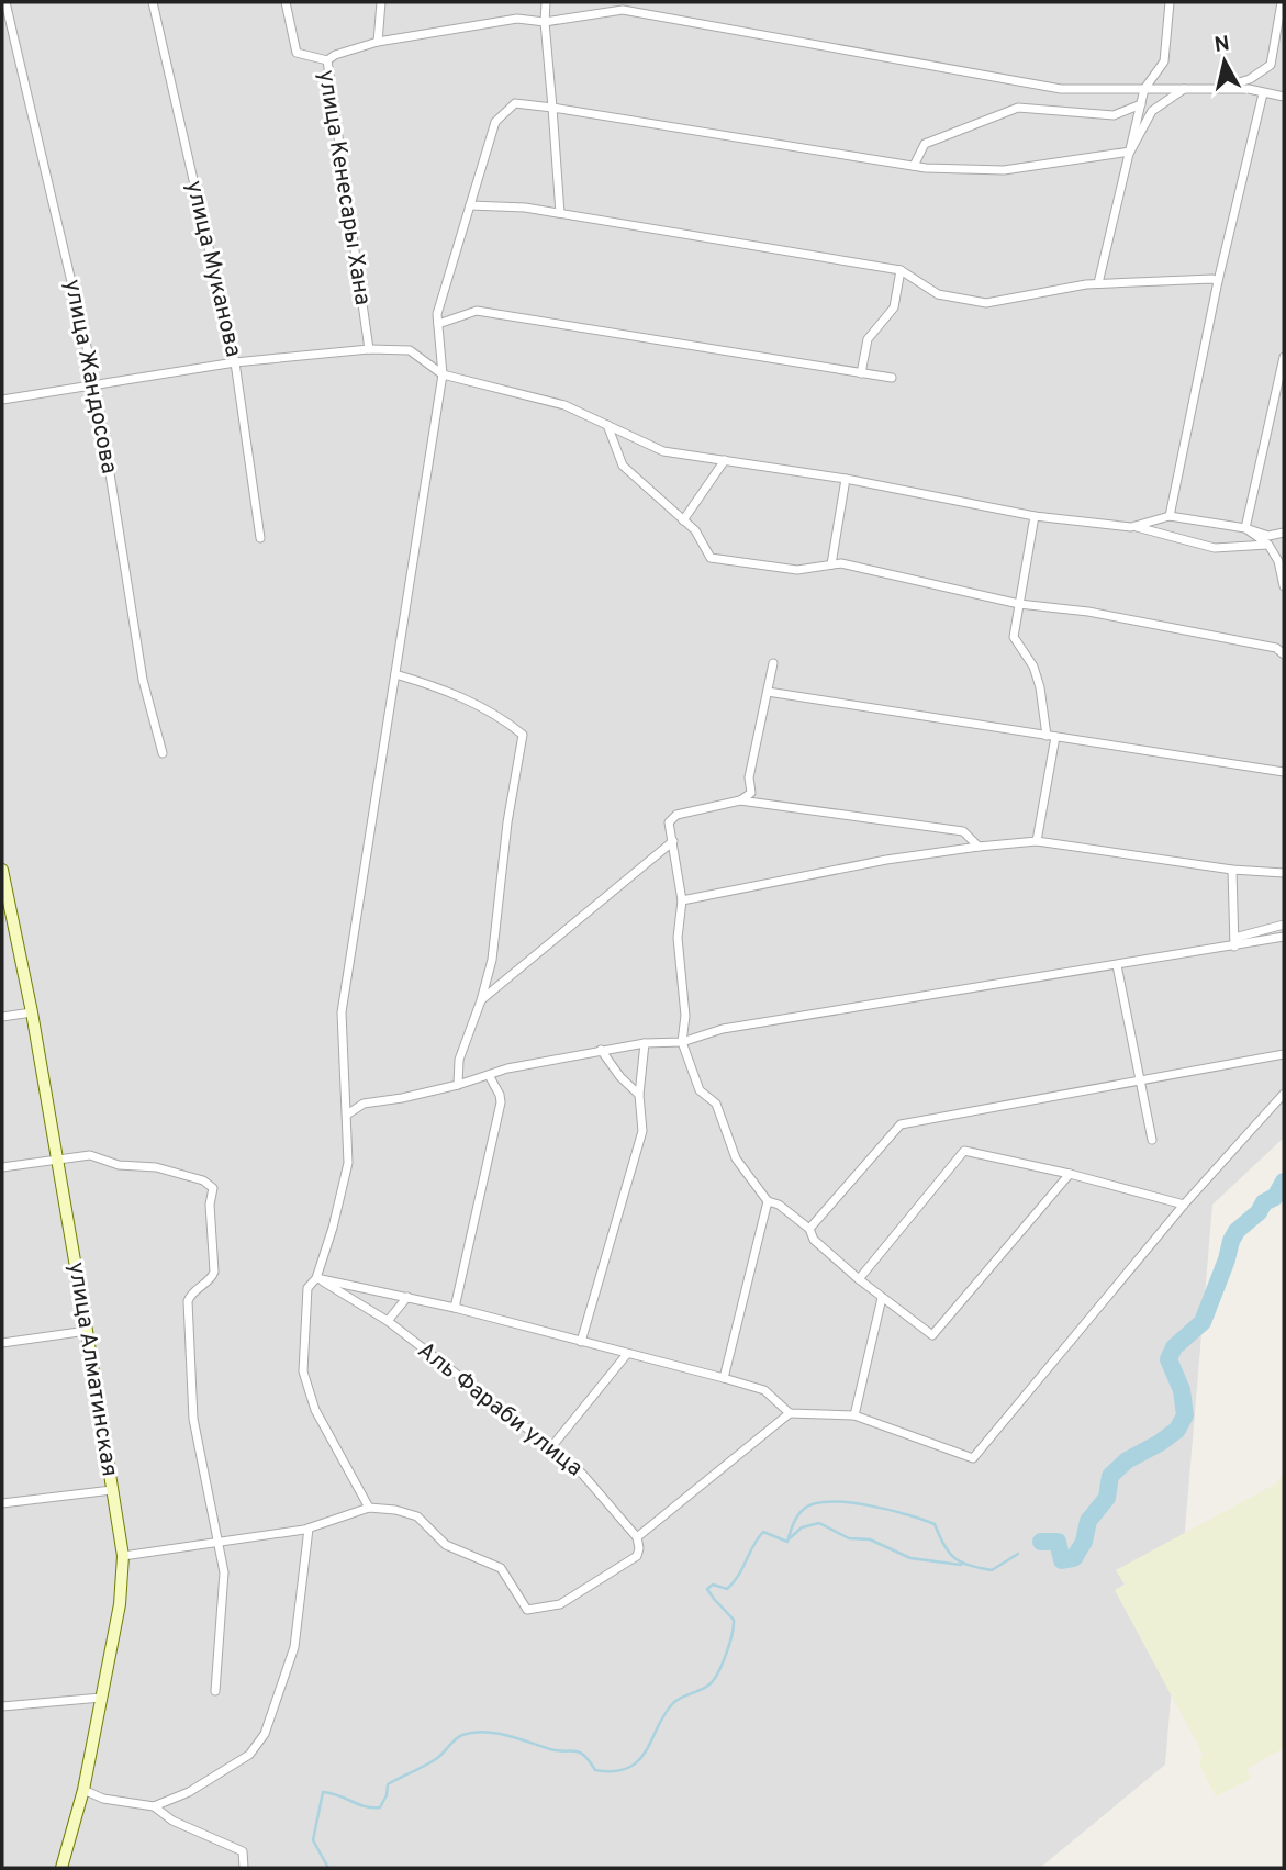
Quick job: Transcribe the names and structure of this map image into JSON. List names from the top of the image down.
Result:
{
  "streets": {
    "street": [
      "улица Кенесары Хана",
      "улица Муканова",
      "улица Жандосова",
      "улица Алматинская",
      "Аль Фараби улица"
    ]
  },
  "north": "top"
}
